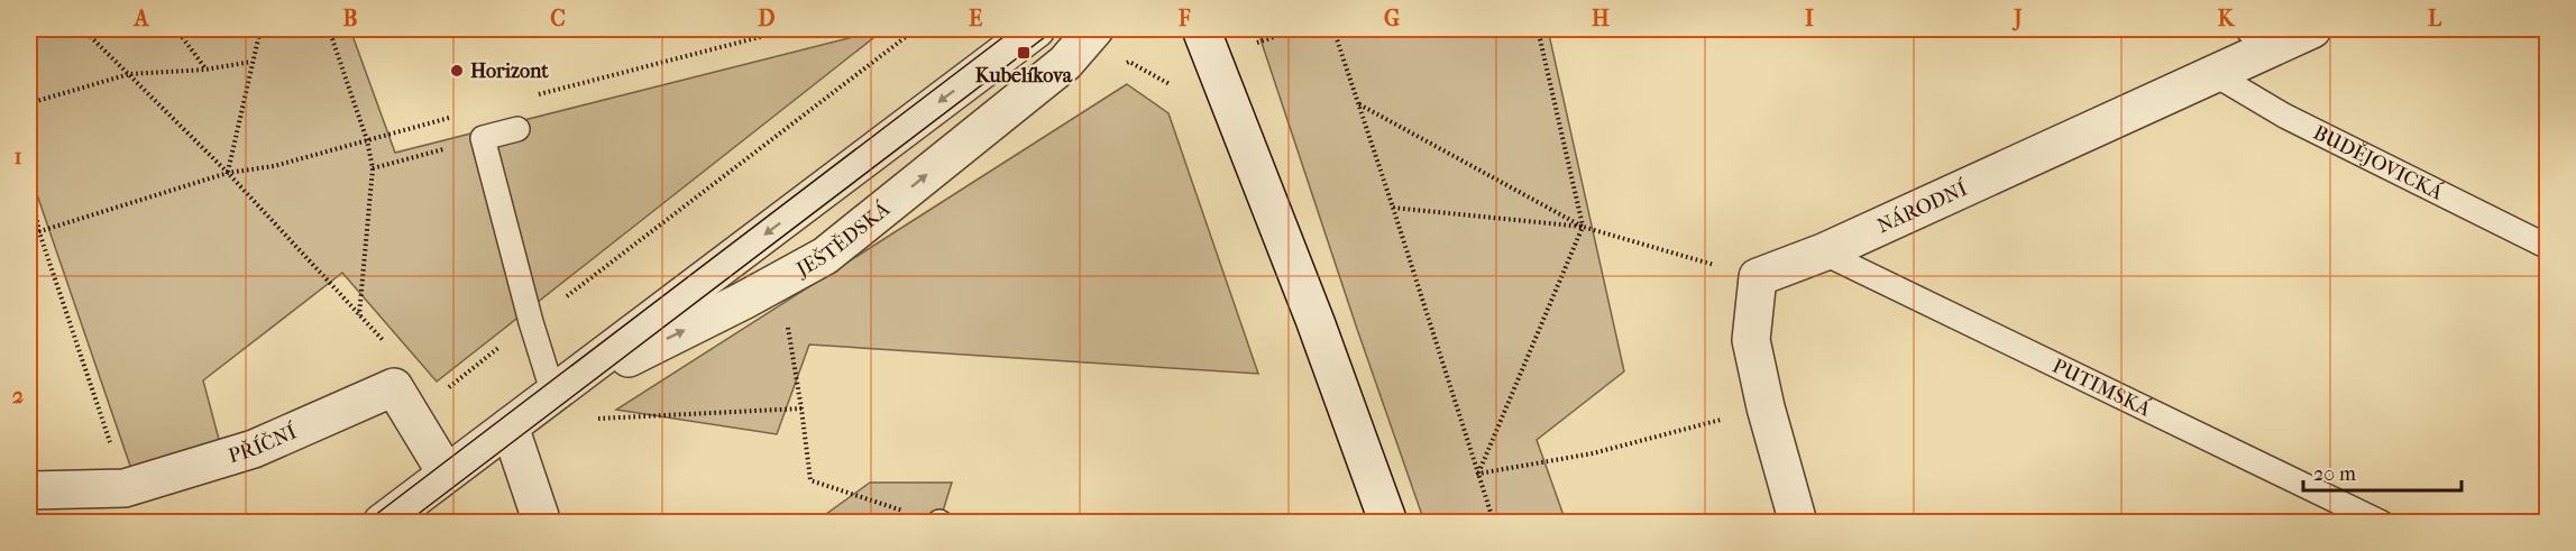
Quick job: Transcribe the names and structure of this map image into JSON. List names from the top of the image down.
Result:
{
  "streets": {
    "street": ["NÁRODNÍ", "JEŠTĚDSKÁ", "PŘÍČNÍ"],
    "lane": ["BUDĚJOVICKÁ", "PUTIMSKÁ"]
  },
  "crossings": [
    ["BUDĚJOVICKÁ", "NÁRODNÍ"],
    ["NÁRODNÍ", "PUTIMSKÁ"],
    ["JEŠTĚDSKÁ", "PŘÍČNÍ"]
  ],
  "places": {
    "transit": ["Kubelíkova"],
    "other": ["Horizont"]
  },
  "scale_bar": "20 m",
  "grid": {
    "columns": [
      "A",
      "B",
      "C",
      "D",
      "E",
      "F",
      "G",
      "H",
      "I",
      "J",
      "K",
      "L"
    ],
    "rows": ["1", "2"]
  }
}
